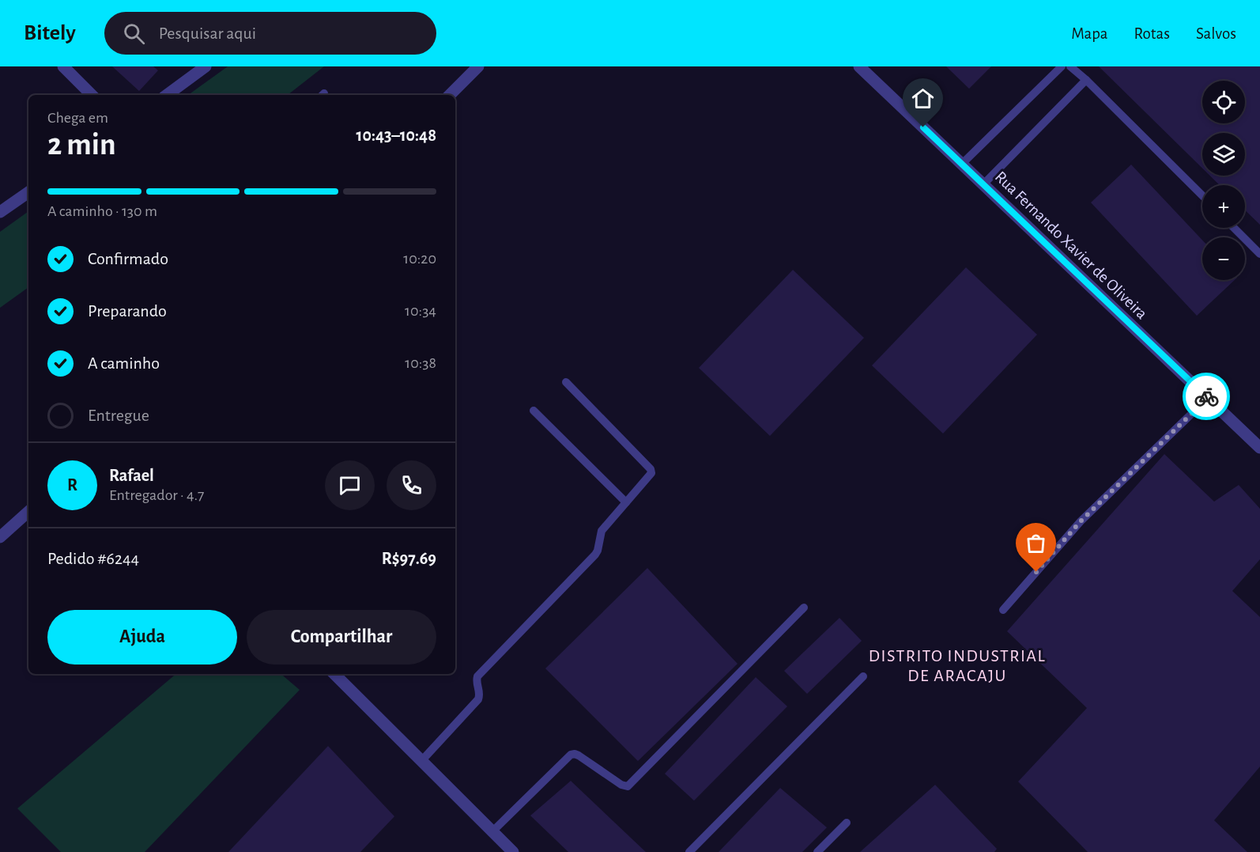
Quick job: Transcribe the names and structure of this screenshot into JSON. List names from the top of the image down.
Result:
{
  "streets": {
    "street": ["Rua Fernando Xavier de Oliveira"]
  },
  "districts": ["DISTRITO INDUSTRIAL DE ARACAJU"],
  "page": {
    "header": "Bitely",
    "search": "Pesquisar aqui",
    "nav": ["Mapa", "Rotas", "Salvos"],
    "map_buttons": ["+", "−"],
    "heading": ["2 min", "Chega em", "10:43–10:48"],
    "panel": [
      "Rafael",
      "Entregador · 4.7",
      "Pedido #6244",
      "R$97.69"
    ],
    "bar": "A caminho · 130 m",
    "list": [
      ["Confirmado", "10:20"],
      ["Preparando", "10:34"],
      ["A caminho", "10:38"],
      "Entregue"
    ],
    "round": "R",
    "buttons": ["Ajuda", "Compartilhar"]
  }
}
